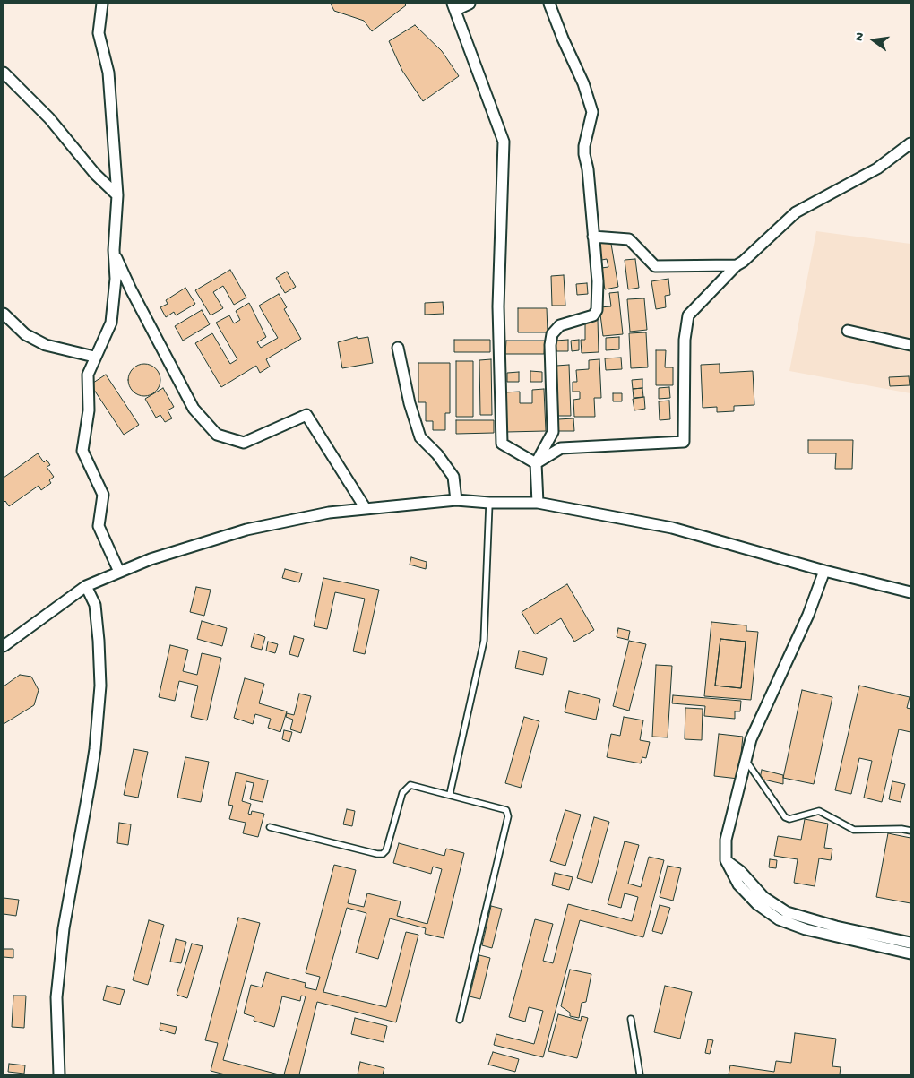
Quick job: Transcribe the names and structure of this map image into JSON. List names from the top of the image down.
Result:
{
  "north": "left"
}
